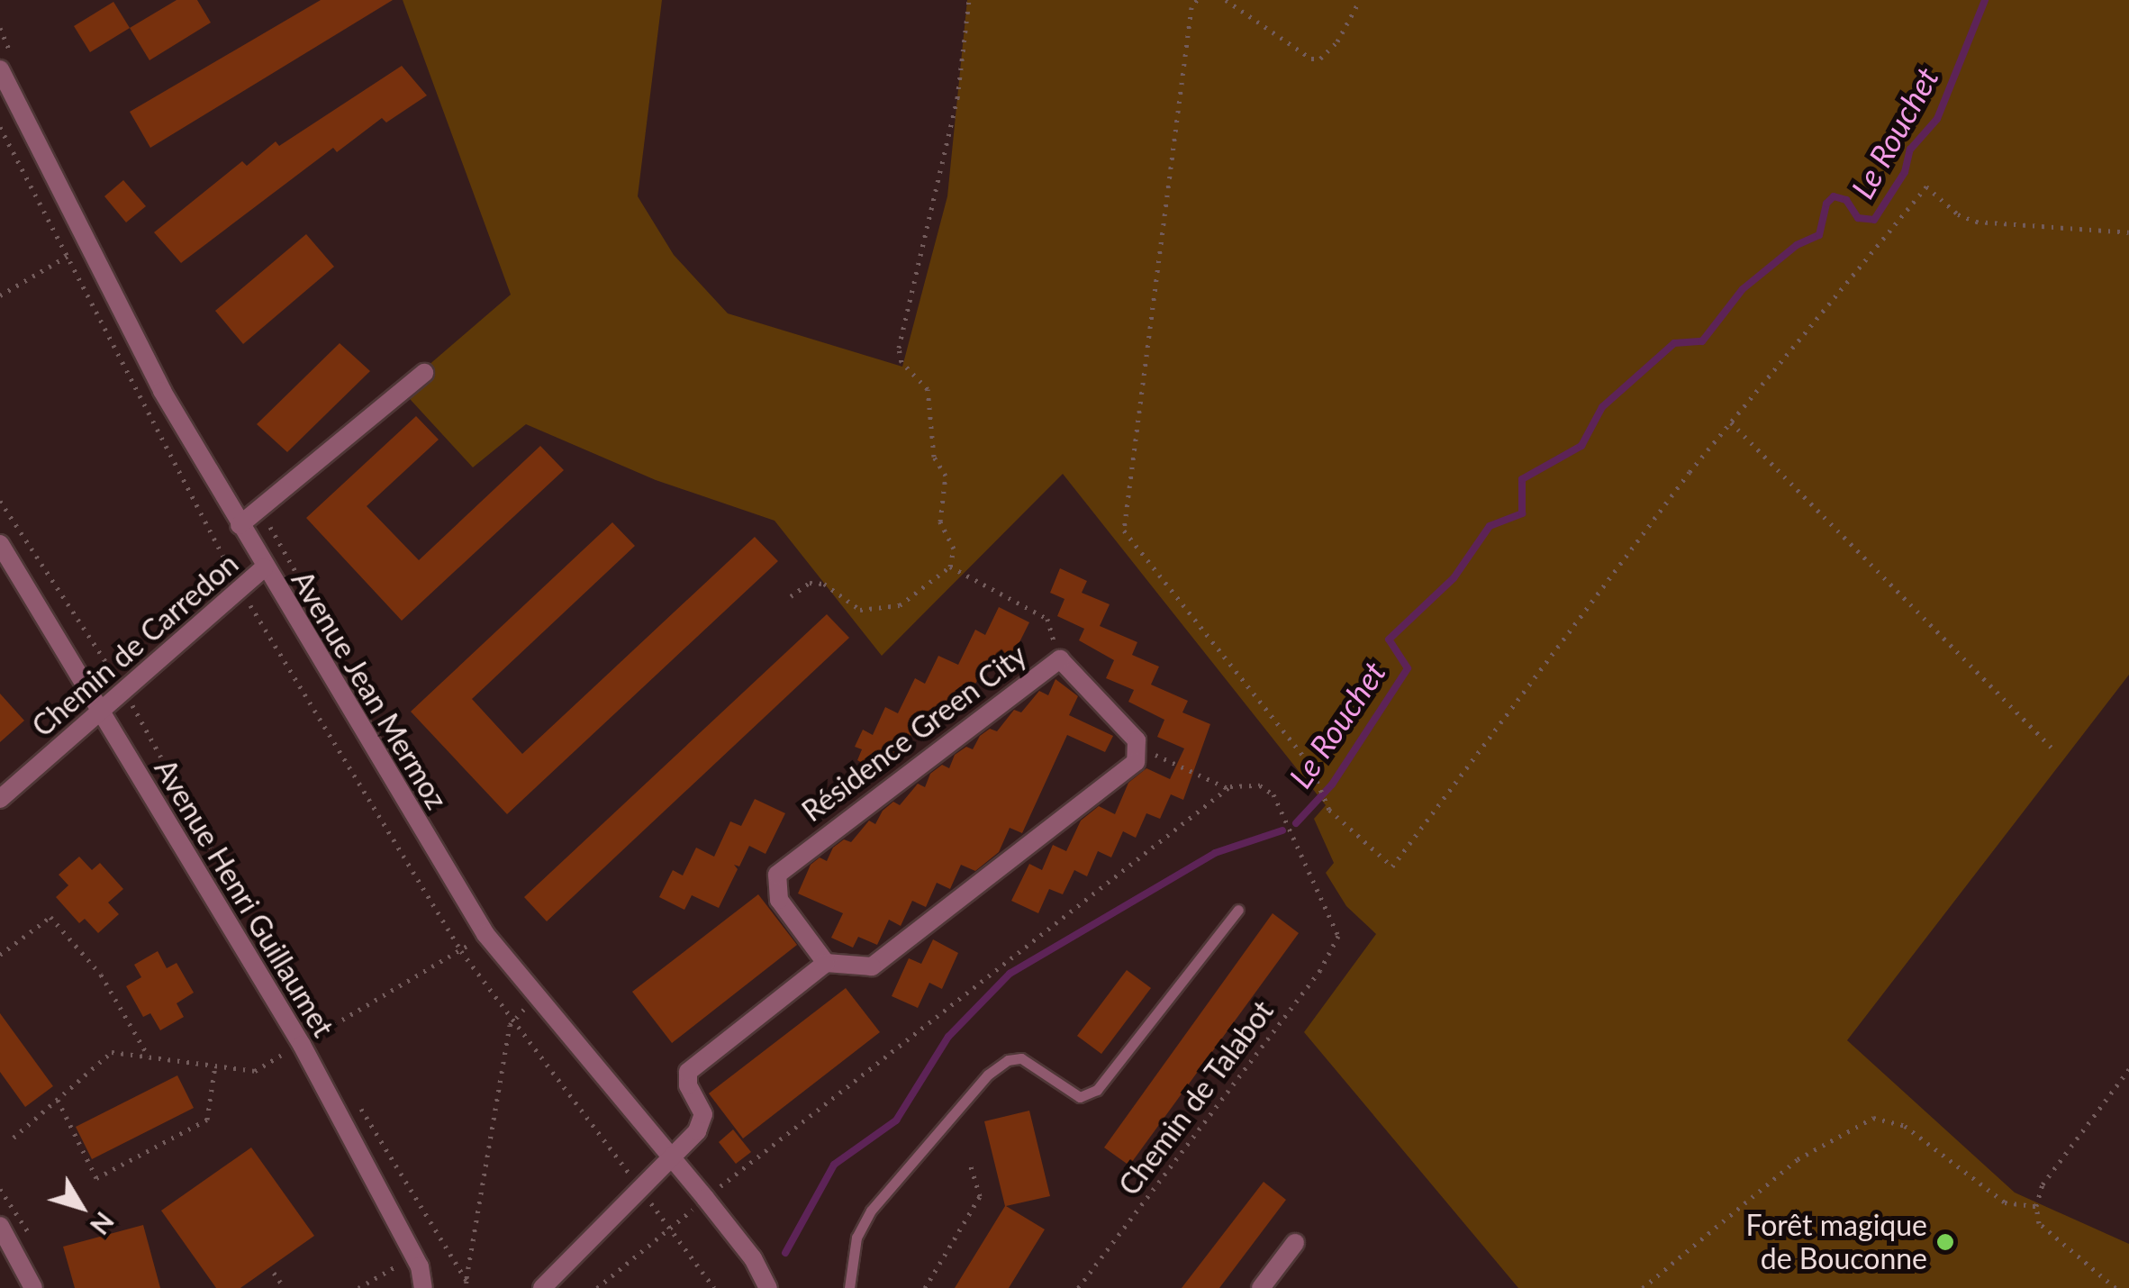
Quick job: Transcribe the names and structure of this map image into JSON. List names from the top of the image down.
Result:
{
  "streets": {
    "street": [
      "Chemin de Carredon",
      "Avenue Jean Mermoz",
      "Résidence Green City",
      "Avenue Henri Guillaumet"
    ],
    "path": ["Chemin de Talabot"]
  },
  "crossings": [
    ["Chemin de Carredon", "Avenue Jean Mermoz"],
    ["Chemin de Carredon", "Avenue Henri Guillaumet"]
  ],
  "water": ["Le Rouchet"],
  "places": ["Forêt magique de Bouconne"],
  "north": "bottom right"
}
